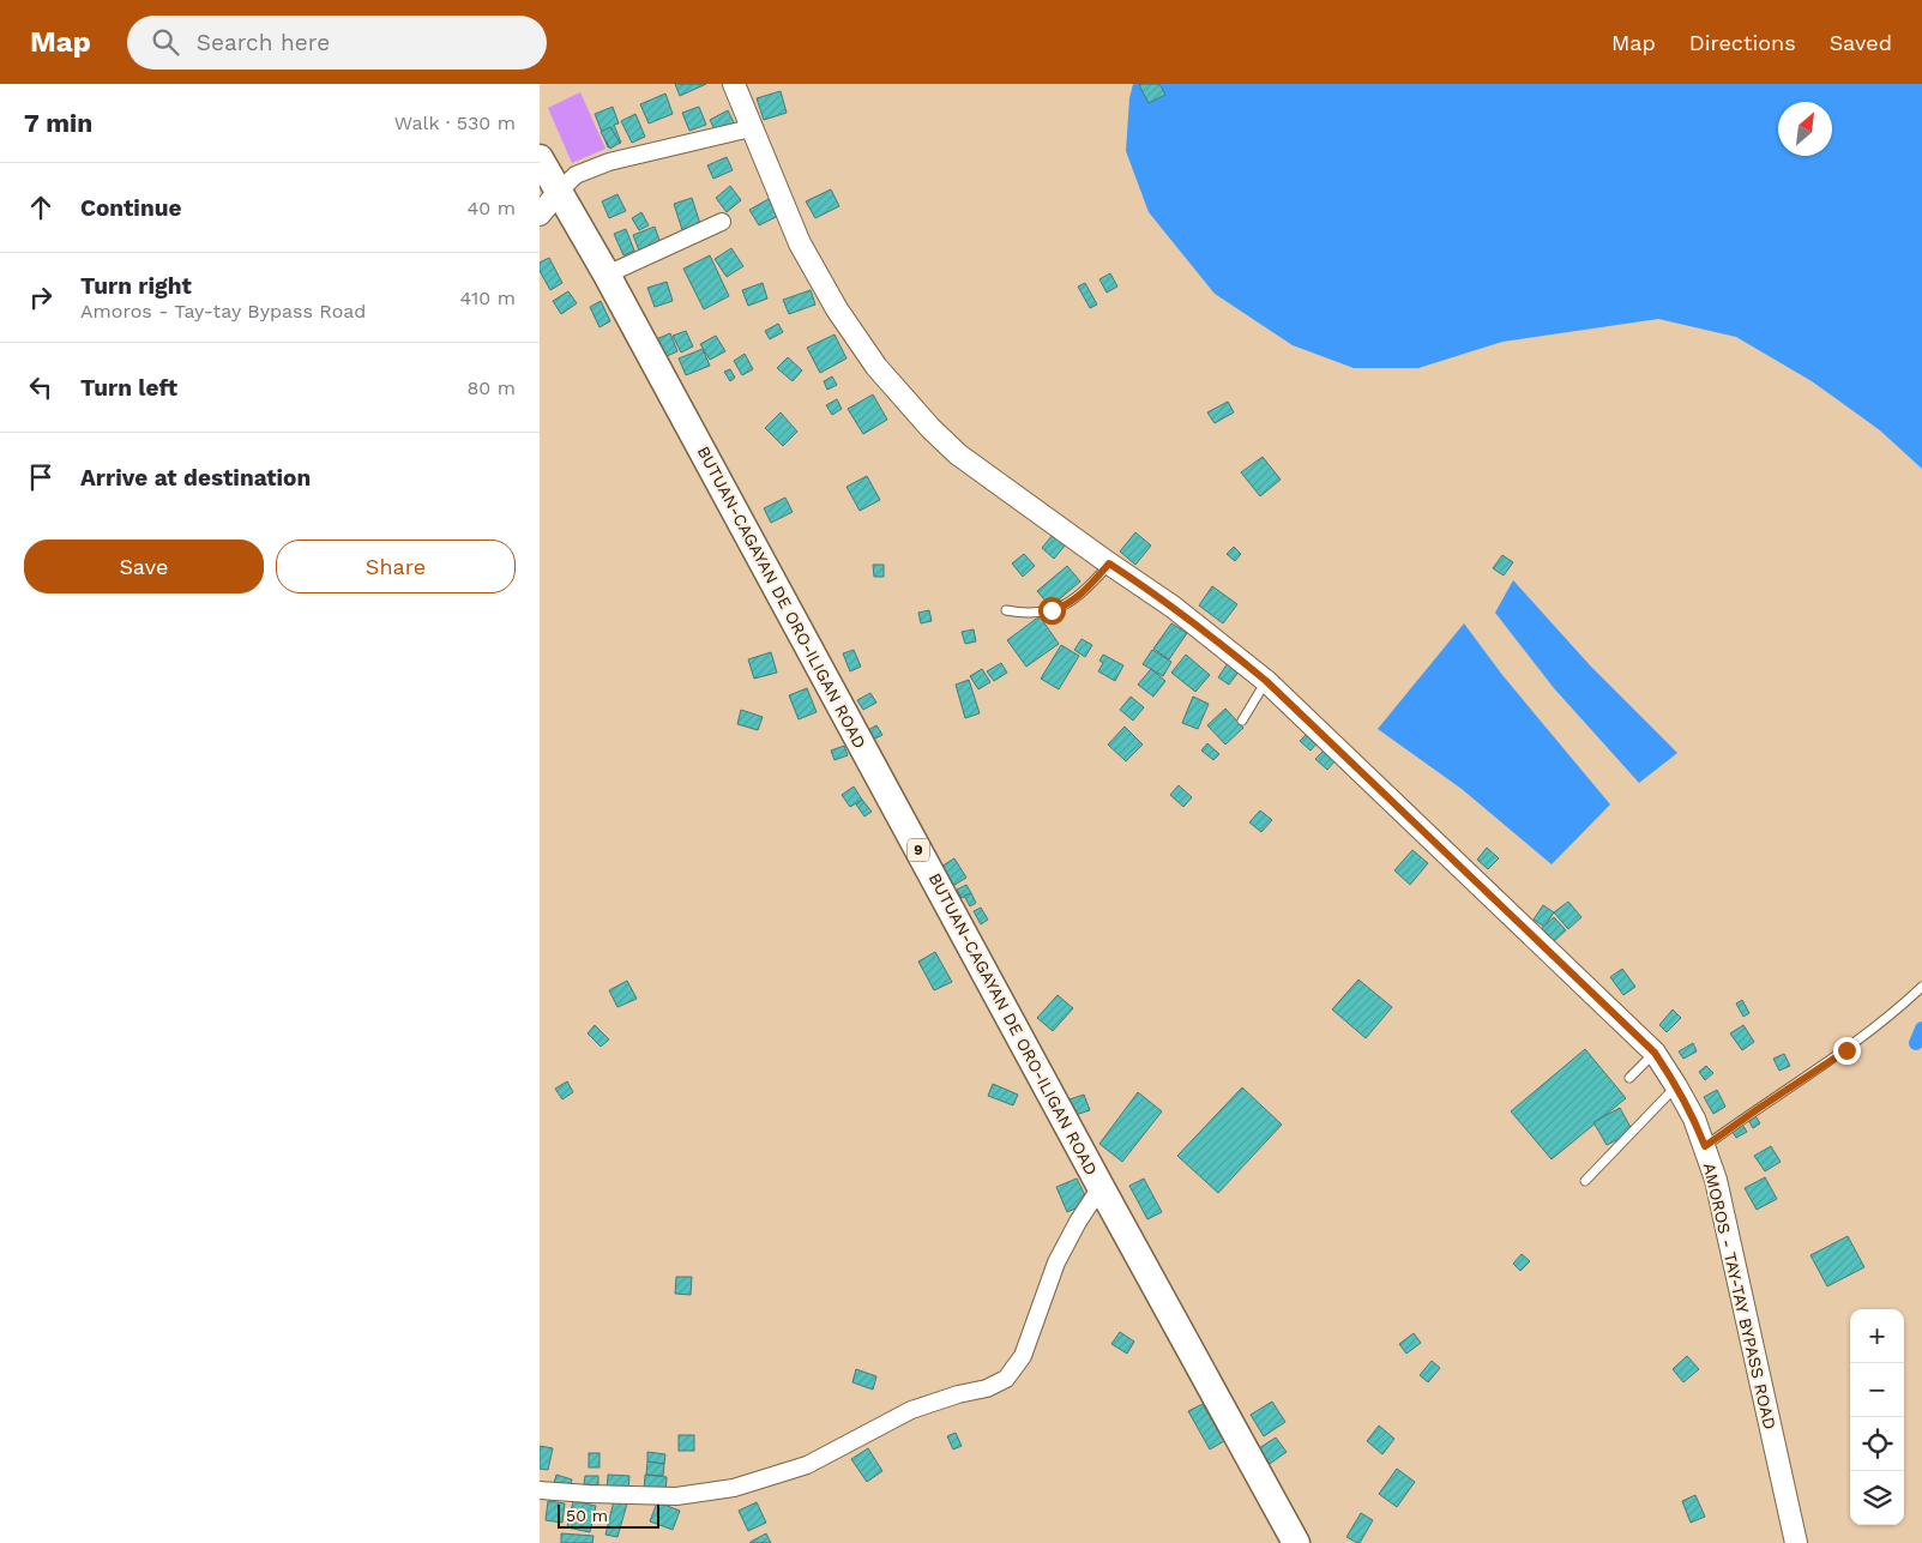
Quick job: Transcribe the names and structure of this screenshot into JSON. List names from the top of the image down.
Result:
{
  "streets": {
    "highway": ["BUTUAN-CAGAYAN DE ORO-ILIGAN ROAD", "9"],
    "street": ["AMOROS - TAY-TAY BYPASS ROAD"]
  },
  "scale_bar": "50 m",
  "north": "top right",
  "page": {
    "header": "Map",
    "search": "Search here",
    "nav": ["Map", "Directions", "Saved"],
    "heading": ["7 min", "Walk · 530 m"],
    "list": [
      ["Continue", "40 m"],
      ["Turn right", "Amoros - Tay-tay Bypass Road", "410 m"],
      ["Turn left", "80 m"],
      "Arrive at destination"
    ],
    "buttons": ["Save", "Share"],
    "map_buttons": ["+", "−"],
    "scale": "50 m"
  }
}
